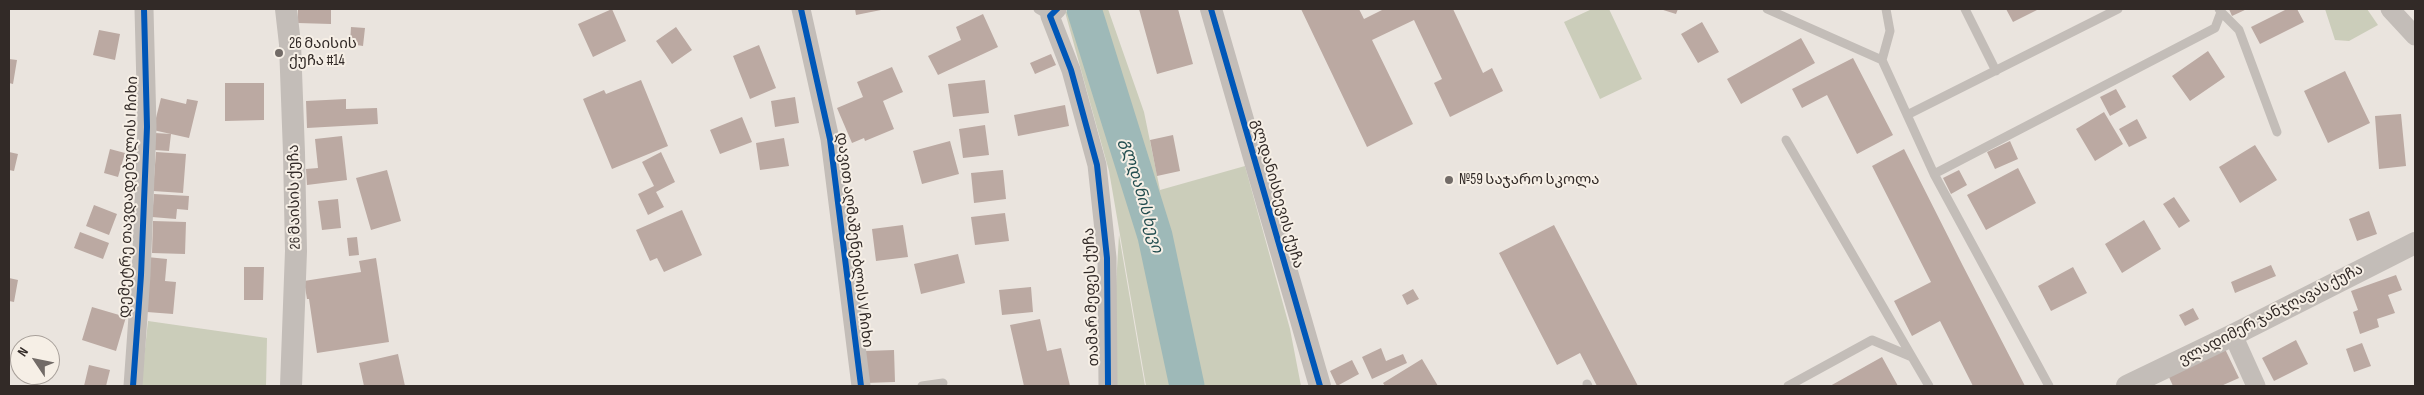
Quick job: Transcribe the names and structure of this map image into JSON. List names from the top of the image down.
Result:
{
  "streets": {
    "street": [
      "გლდანისხევის ქუჩა",
      "დემეტრე თავდადებულის I ჩიხი",
      "26 მაისის ქუჩა",
      "დავით აღმაშენებლის V ჩიხი",
      "თამარ მეფეს ქუჩა",
      "ვლადიმერ ჯანჯღავას ქუჩა"
    ]
  },
  "water": ["გლდანის ხევი"],
  "places": ["26 მაისის ქუჩა #14", "№59 საჯარო სკოლა"],
  "north": "top left"
}
